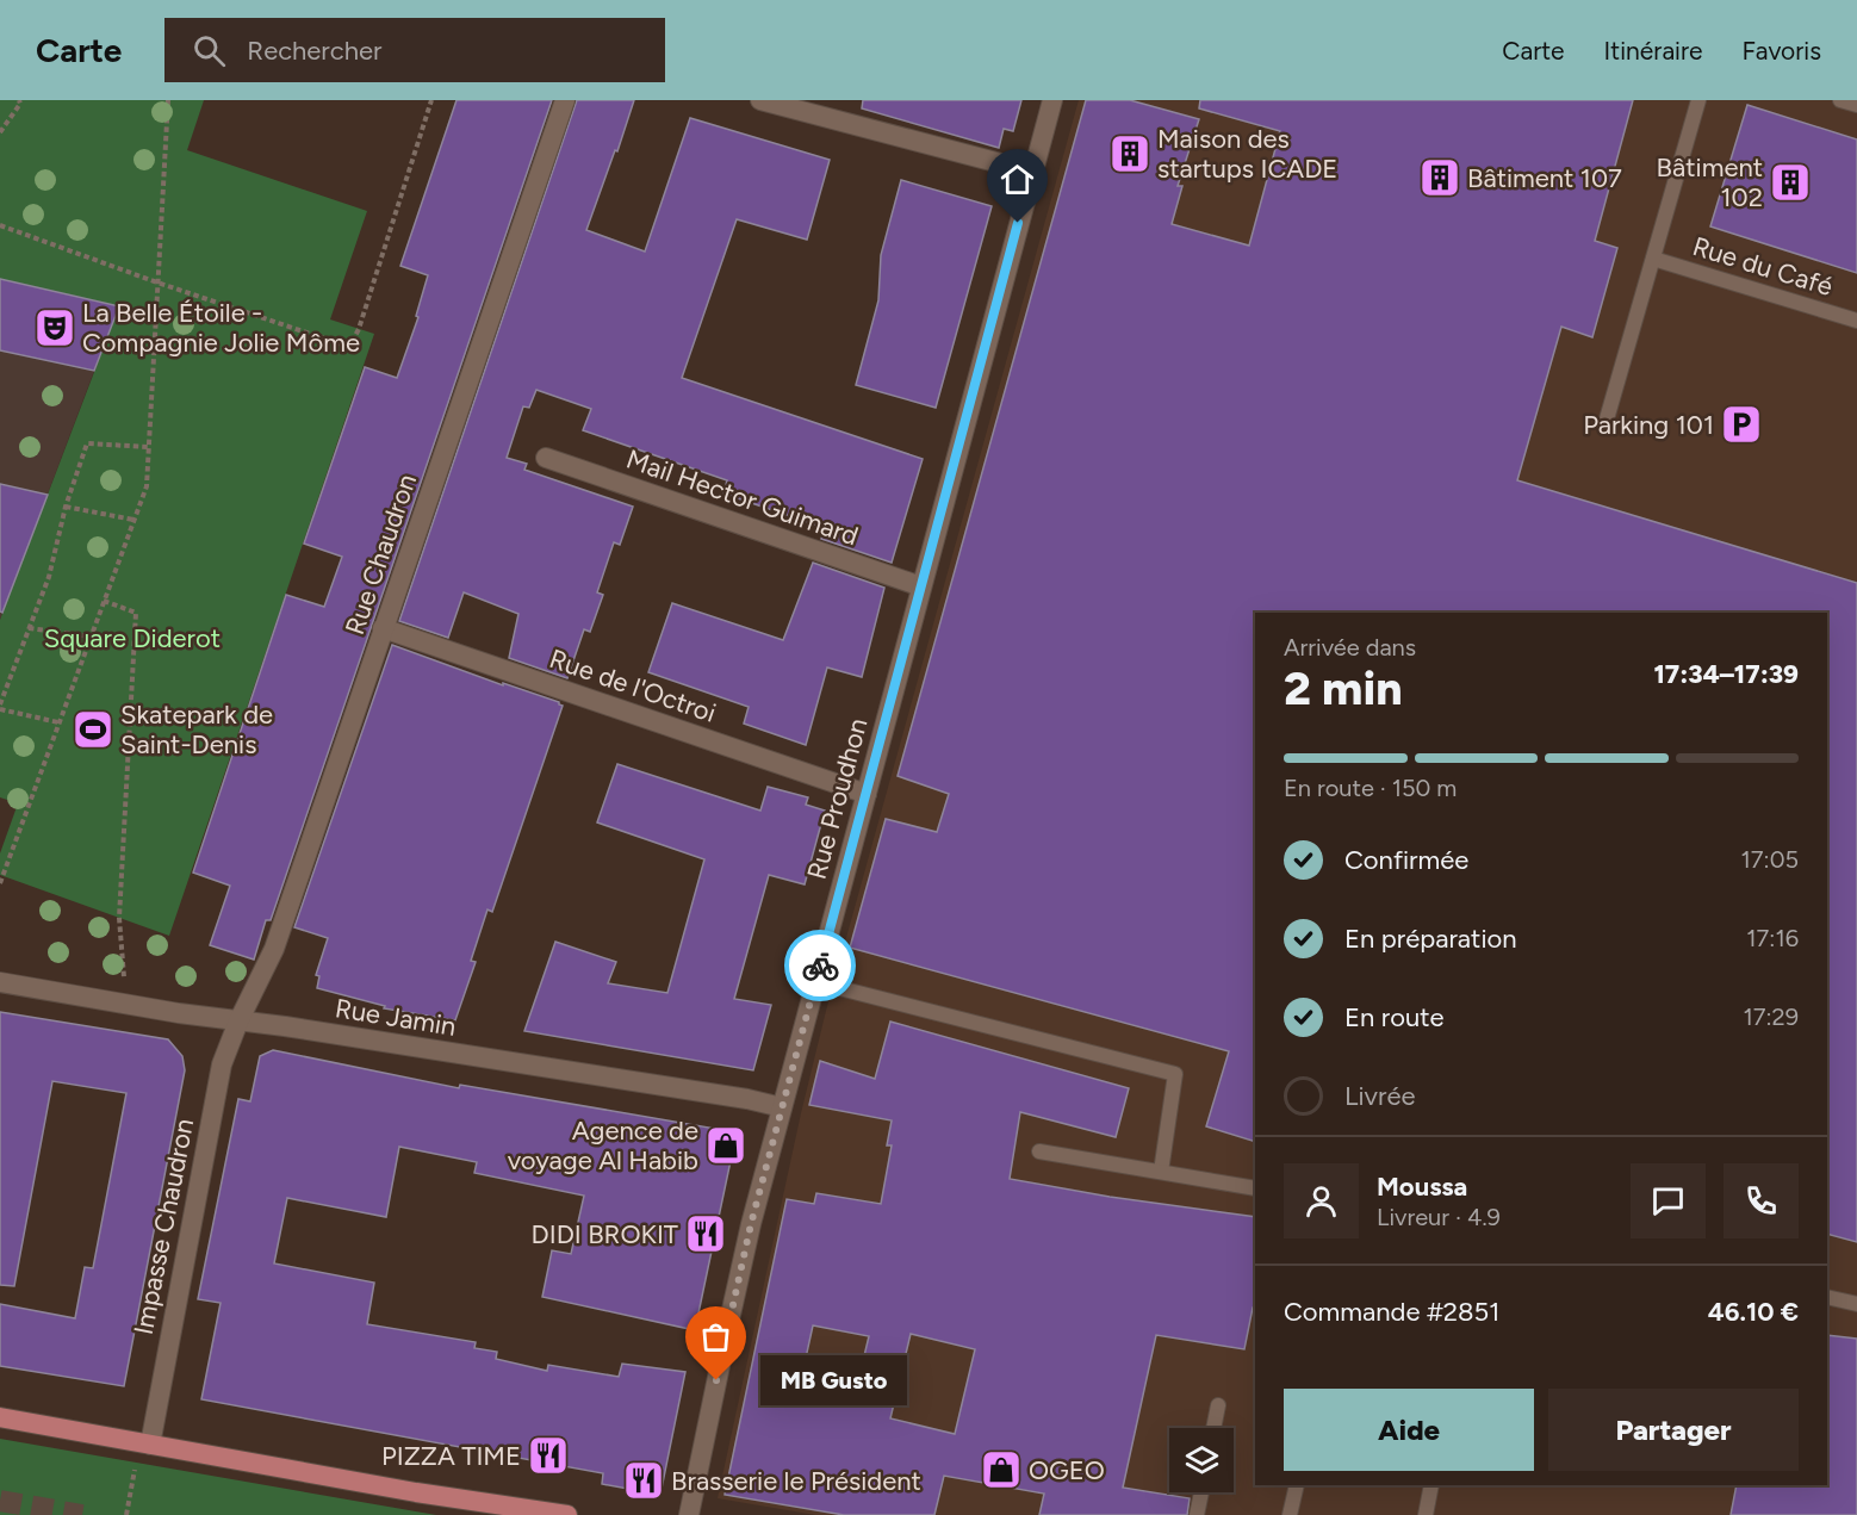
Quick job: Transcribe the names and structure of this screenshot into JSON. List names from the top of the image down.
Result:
{
  "streets": {
    "street": [
      "Mail Hector Guimard",
      "Rue Chaudron",
      "Rue de l'Octroi",
      "Rue Proudhon",
      "Rue Jamin",
      "Impasse Chaudron"
    ],
    "lane": ["Rue du Café"]
  },
  "crossings": [
    ["Mail Hector Guimard", "Rue Proudhon"],
    ["Rue Chaudron", "Rue de l'Octroi"],
    ["Rue Chaudron", "Rue Jamin"],
    ["Rue Chaudron", "Impasse Chaudron"],
    ["Rue de l'Octroi", "Rue Proudhon"],
    ["Rue Proudhon", "Rue Jamin"],
    ["Rue Jamin", "Impasse Chaudron"]
  ],
  "parks": ["Square Diderot"],
  "places": {
    "building": ["Maison des startups ICADE", "Bâtiment 107", "Bâtiment 102"],
    "theatre": ["La Belle Étoile - Compagnie Jolie Môme"],
    "parking": ["Parking 101"],
    "sports": ["Skatepark de Saint-Denis"],
    "shop": ["Agence de voyage Al Habib", "OGEO"],
    "restaurant": ["DIDI BROKIT", "PIZZA TIME", "Brasserie le Président"],
    "other": ["MB Gusto"]
  },
  "page": {
    "header": "Carte",
    "search": "Rechercher",
    "nav": ["Carte", "Itinéraire", "Favoris"],
    "heading": ["2 min", "Arrivée dans", "17:34–17:39"],
    "panel": [
      "Moussa",
      "Livreur · 4.9",
      "Commande #2851",
      "46.10 €"
    ],
    "bar": "En route · 150 m",
    "list": [
      ["Confirmée", "17:05"],
      ["En préparation", "17:16"],
      ["En route", "17:29"],
      "Livrée"
    ],
    "bubble": "MB Gusto",
    "buttons": ["Aide", "Partager"]
  }
}
